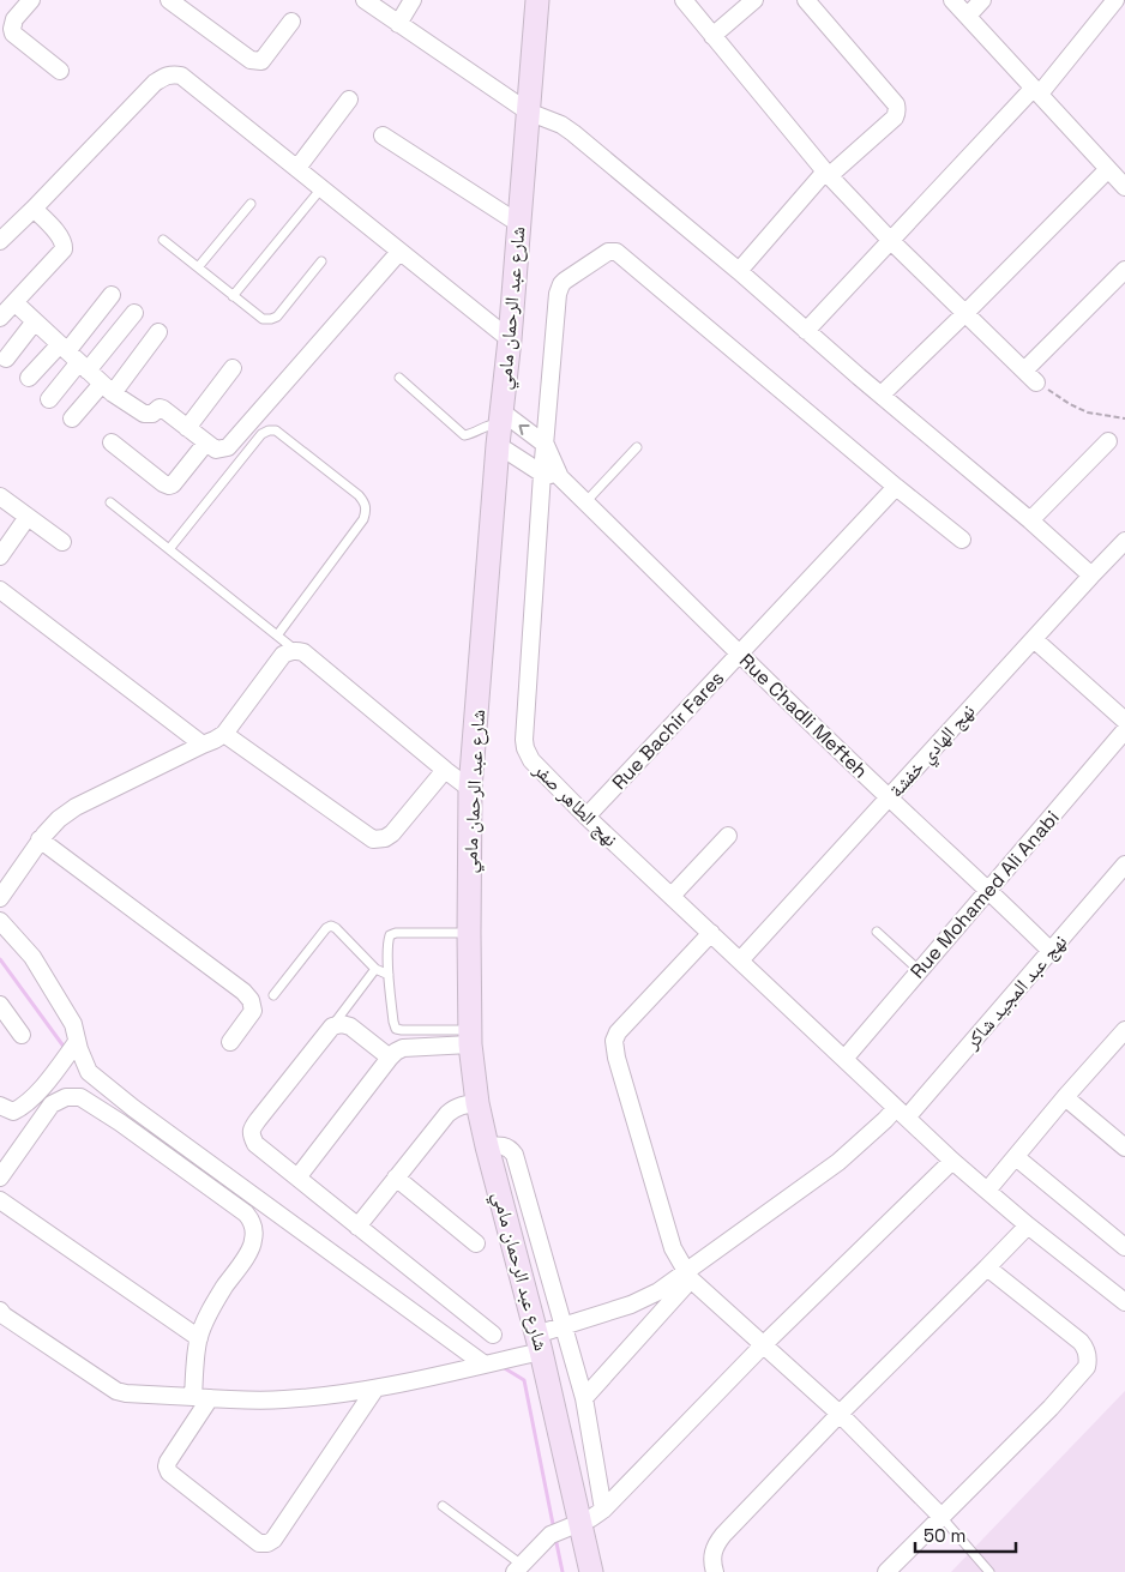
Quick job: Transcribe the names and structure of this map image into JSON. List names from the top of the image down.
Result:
{
  "streets": {
    "street": [
      "شارع عبد الرحمان مامي",
      "Rue Chadli Mefteh",
      "Rue Bachir Fares",
      "نهج الهادي خفشة",
      "نهج الطاهر صفر",
      "Rue Mohamed Ali Anabi",
      "نهج عبد المجيد شاكر"
    ]
  },
  "crossings": [
    ["Rue Chadli Mefteh", "Rue Bachir Fares"],
    ["Rue Chadli Mefteh", "نهج الهادي خفشة"],
    ["Rue Chadli Mefteh", "Rue Mohamed Ali Anabi"],
    ["Rue Chadli Mefteh", "نهج عبد المجيد شاكر"],
    ["Rue Bachir Fares", "نهج الطاهر صفر"],
    ["نهج الهادي خفشة", "نهج الطاهر صفر"],
    ["نهج الطاهر صفر", "Rue Mohamed Ali Anabi"],
    ["نهج الطاهر صفر", "نهج عبد المجيد شاكر"]
  ],
  "scale_bar": "50 m"
}
